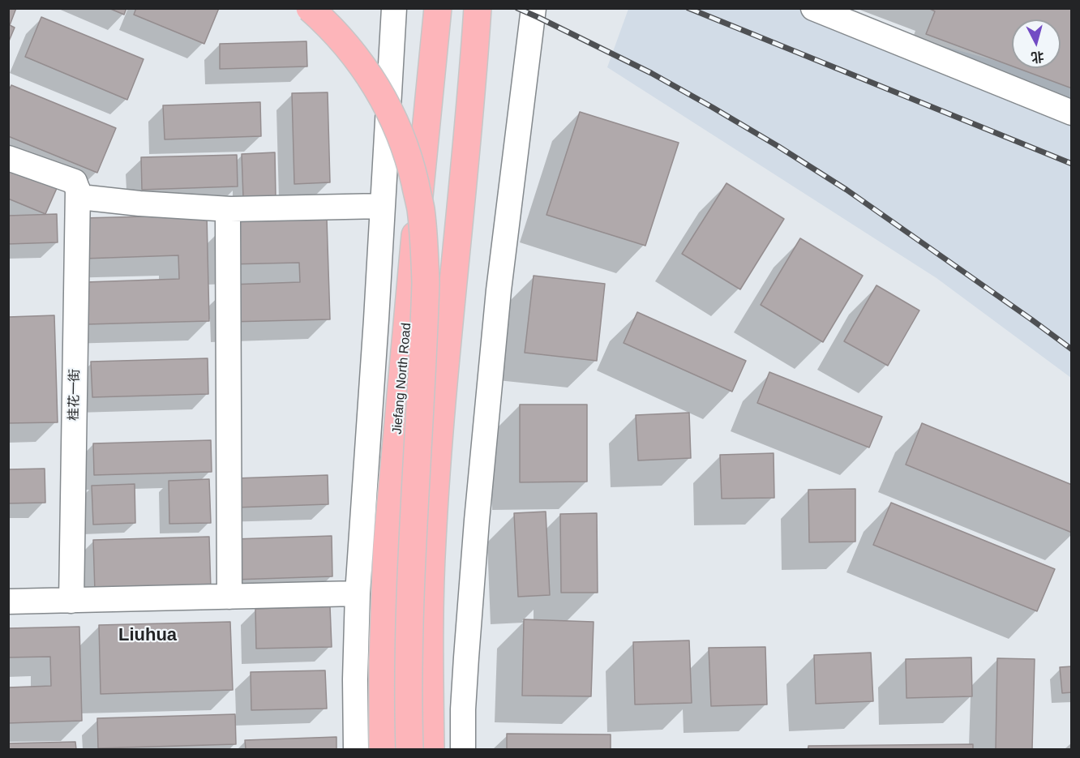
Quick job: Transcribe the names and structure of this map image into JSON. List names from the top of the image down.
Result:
{
  "streets": {
    "highway": ["Jiefang North Road"],
    "street": ["桂花一街"]
  },
  "districts": ["Liuhua"],
  "north": "bottom"
}
